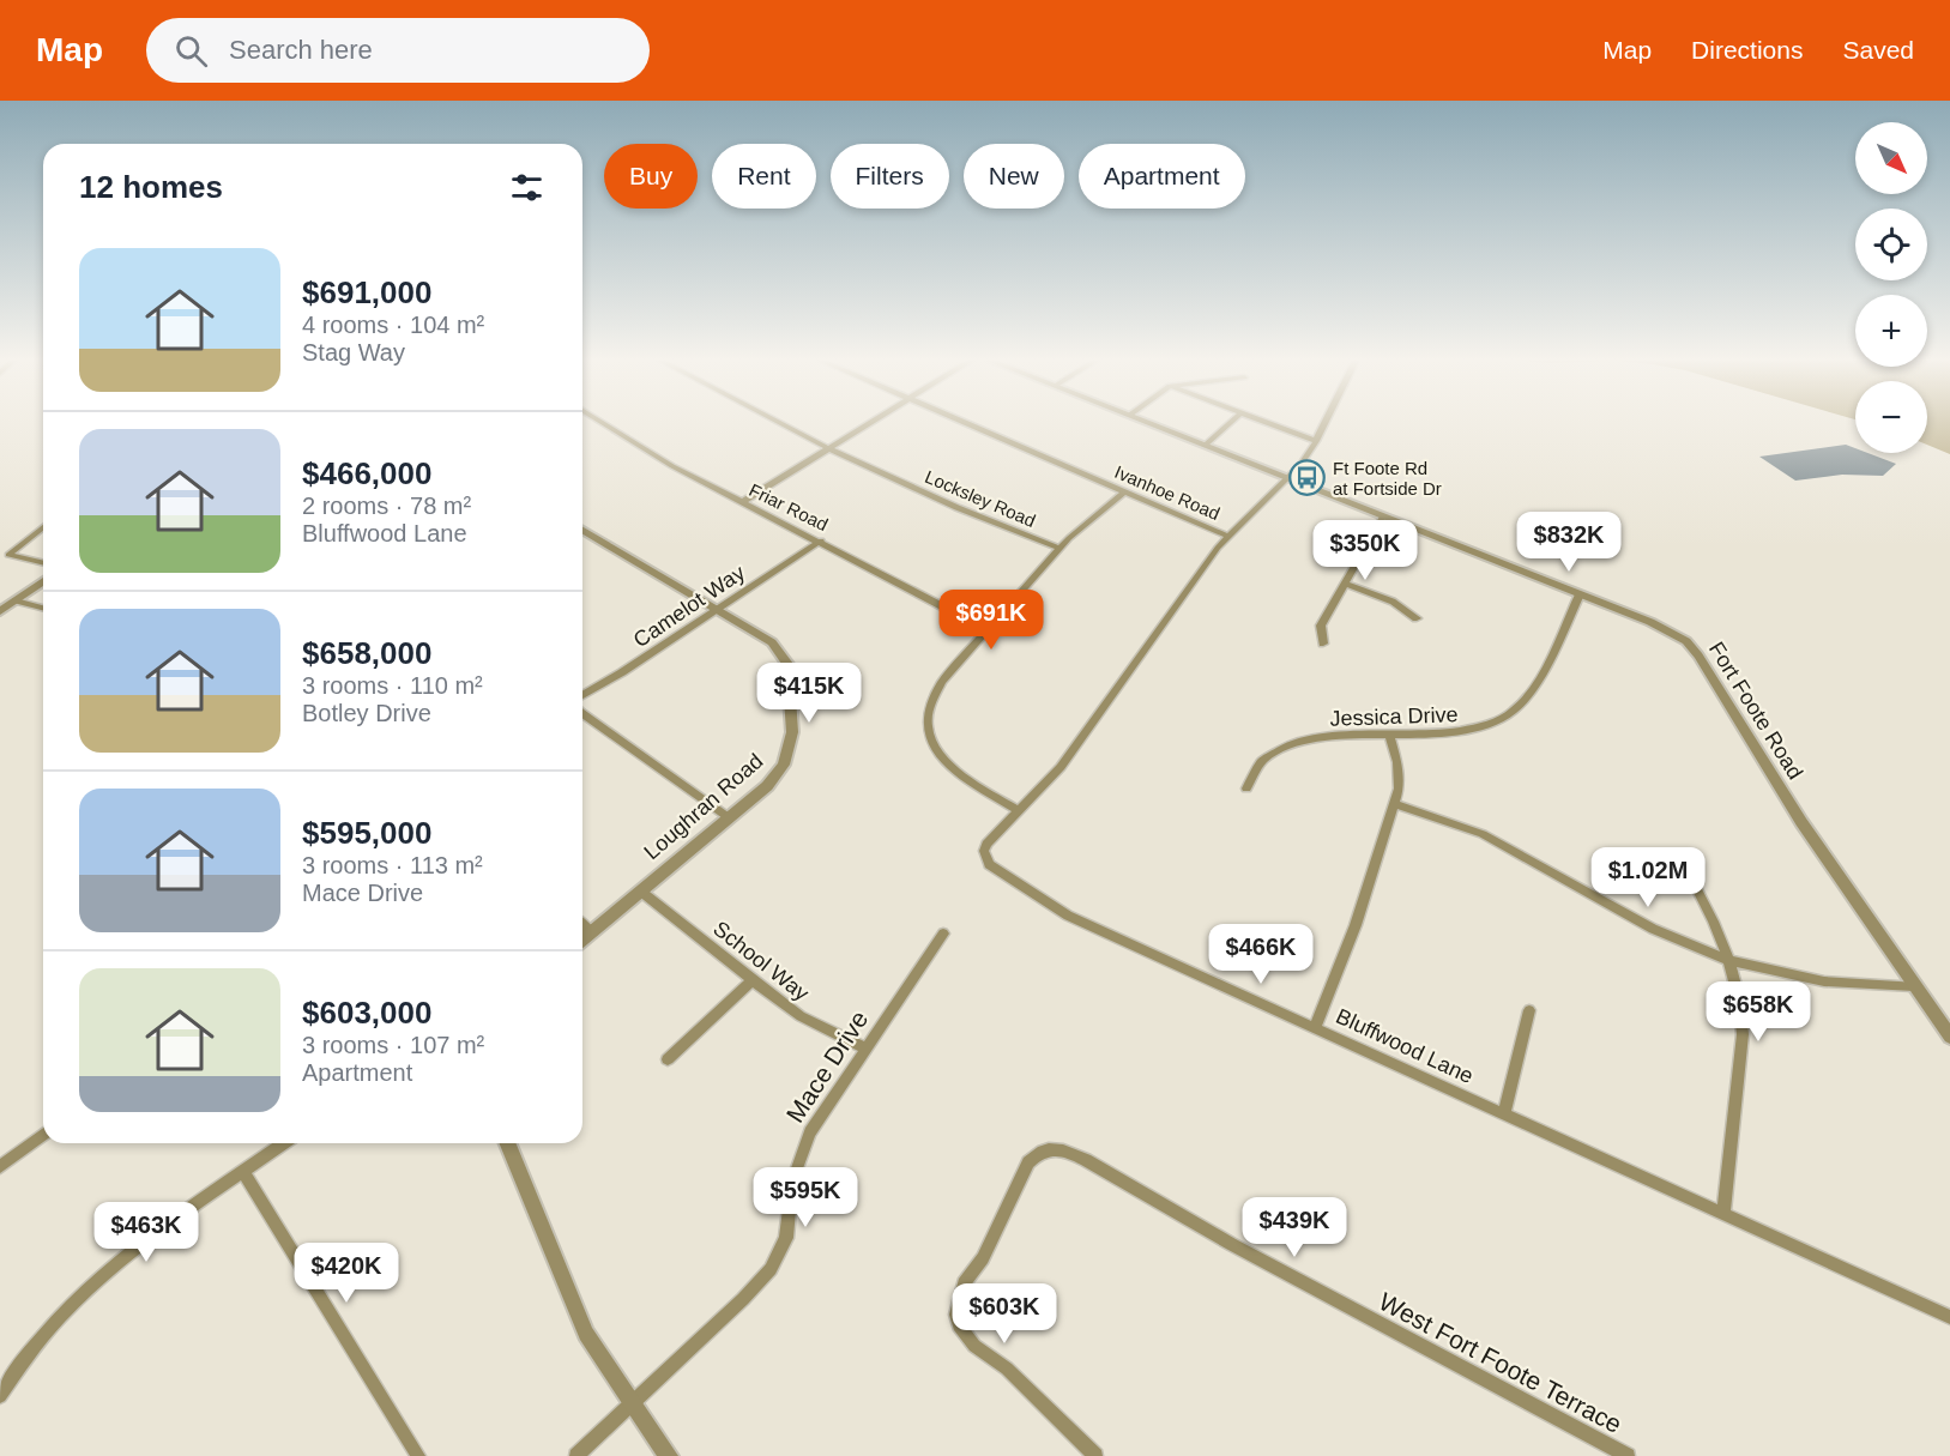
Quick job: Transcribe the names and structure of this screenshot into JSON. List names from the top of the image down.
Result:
{
  "streets": {
    "street": [
      "Ivanhoe Road",
      "Locksley Road",
      "Friar Road",
      "Camelot Way",
      "Fort Foote Road",
      "Jessica Drive",
      "Loughran Road",
      "School Way",
      "Bluffwood Lane",
      "Mace Drive",
      "West Fort Foote Terrace"
    ]
  },
  "crossings": [
    ["Ivanhoe Road", "Bluffwood Lane"],
    ["Friar Road", "Camelot Way"],
    ["Camelot Way", "Loughran Road"],
    ["Fort Foote Road", "Jessica Drive"],
    ["Fort Foote Road", "Bluffwood Lane"],
    ["Loughran Road", "School Way"],
    ["School Way", "Mace Drive"]
  ],
  "places": {
    "bus stop": ["Ft Foote Rd at Fortside Dr"]
  },
  "north": "bottom right",
  "page": {
    "header": "Map",
    "search": "Search here",
    "nav": ["Map", "Directions", "Saved"],
    "map_buttons": ["+", "−"],
    "chip": [
      "Buy",
      "Rent",
      "Filters",
      "New",
      "Apartment"
    ],
    "heading": "12 homes",
    "list": [
      {
        "name": "$691,000",
        "note": "4 rooms · 104 m² · Stag Way"
      },
      {
        "name": "$466,000",
        "note": "2 rooms · 78 m² · Bluffwood Lane"
      },
      {
        "name": "$658,000",
        "note": "3 rooms · 110 m² · Botley Drive"
      },
      {
        "name": "$595,000",
        "note": "3 rooms · 113 m² · Mace Drive"
      },
      {
        "name": "$603,000",
        "note": "3 rooms · 107 m² · Apartment"
      }
    ],
    "price": [
      "$832K",
      "$350K",
      "$691K",
      "$415K",
      "$1.02M",
      "$466K",
      "$658K",
      "$595K",
      "$439K",
      "$463K",
      "$420K",
      "$603K"
    ]
  }
}
